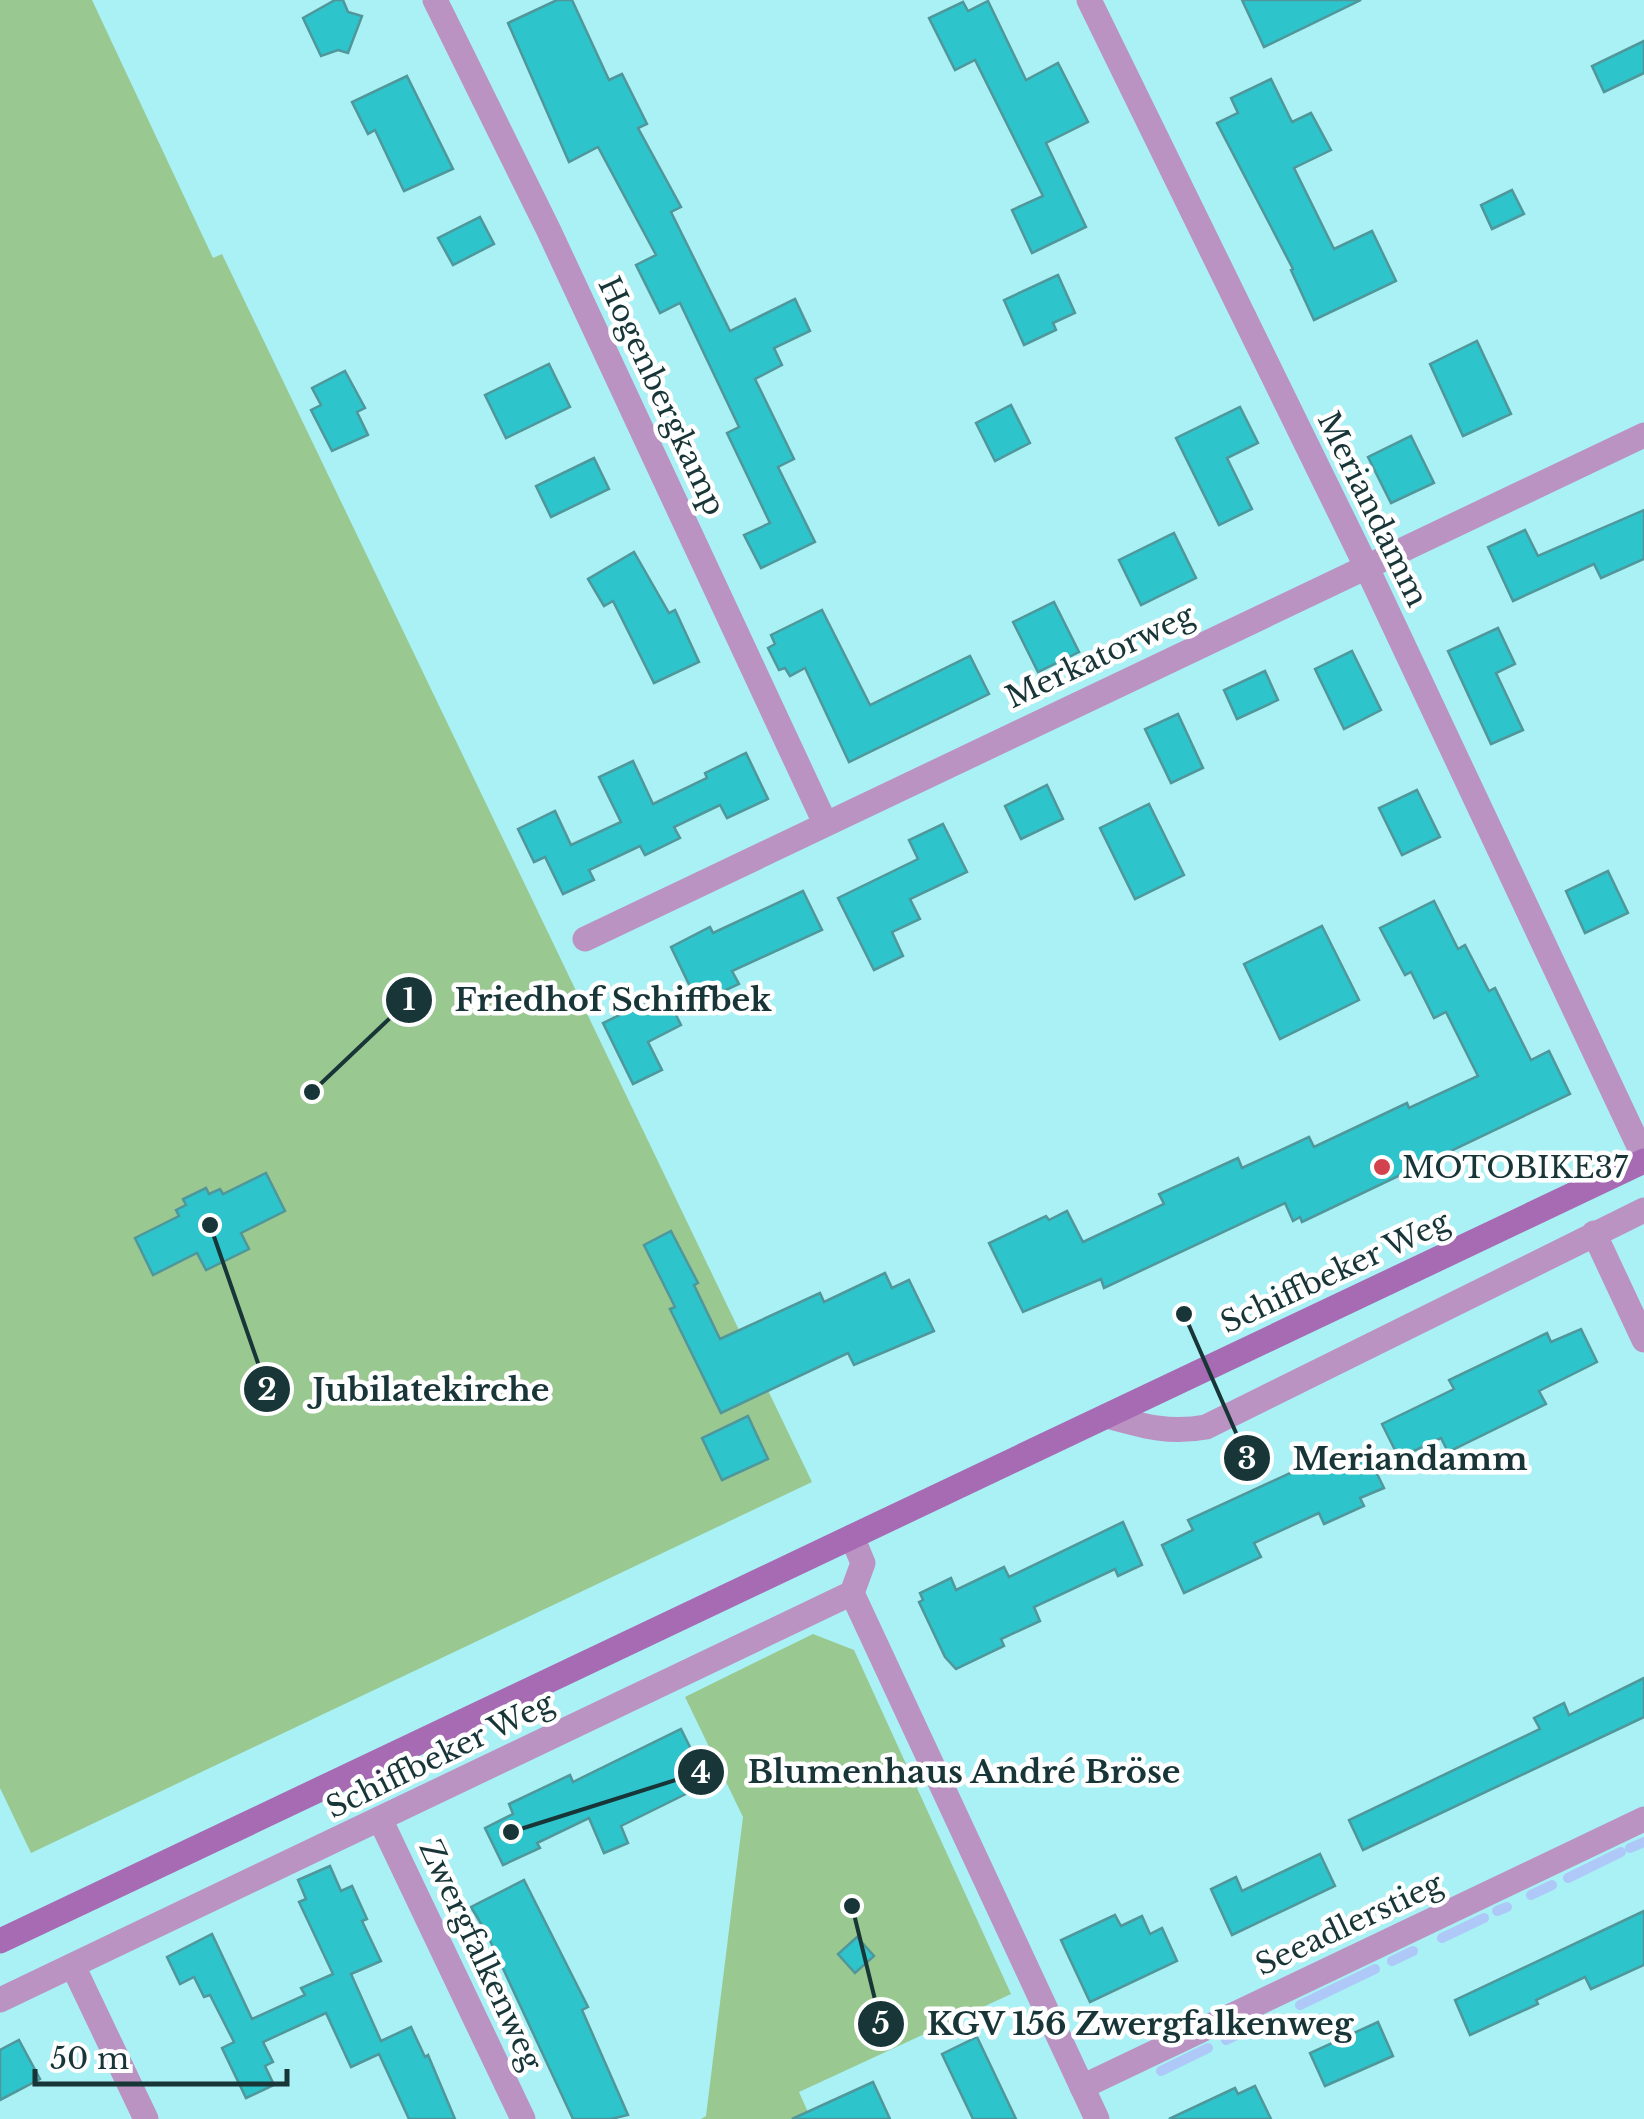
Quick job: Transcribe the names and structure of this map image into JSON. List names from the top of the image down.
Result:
{
  "streets": {
    "main road": ["Schiffbeker Weg"],
    "street": [
      "Hogenbergkamp",
      "Meriandamm",
      "Merkatorweg",
      "Seeadlerstieg",
      "Zwergfalkenweg"
    ]
  },
  "crossings": [
    ["Hogenbergkamp", "Merkatorweg"],
    ["Meriandamm", "Merkatorweg"],
    ["Meriandamm", "Schiffbeker Weg"],
    ["Schiffbeker Weg", "Zwergfalkenweg"]
  ],
  "places": [
    "Friedhof Schiffbek",
    "MOTOBIKE37",
    "Jubilatekirche",
    "Meriandamm",
    "Blumenhaus André Bröse",
    "KGV 156 Zwergfalkenweg"
  ],
  "scale_bar": "50 m"
}
